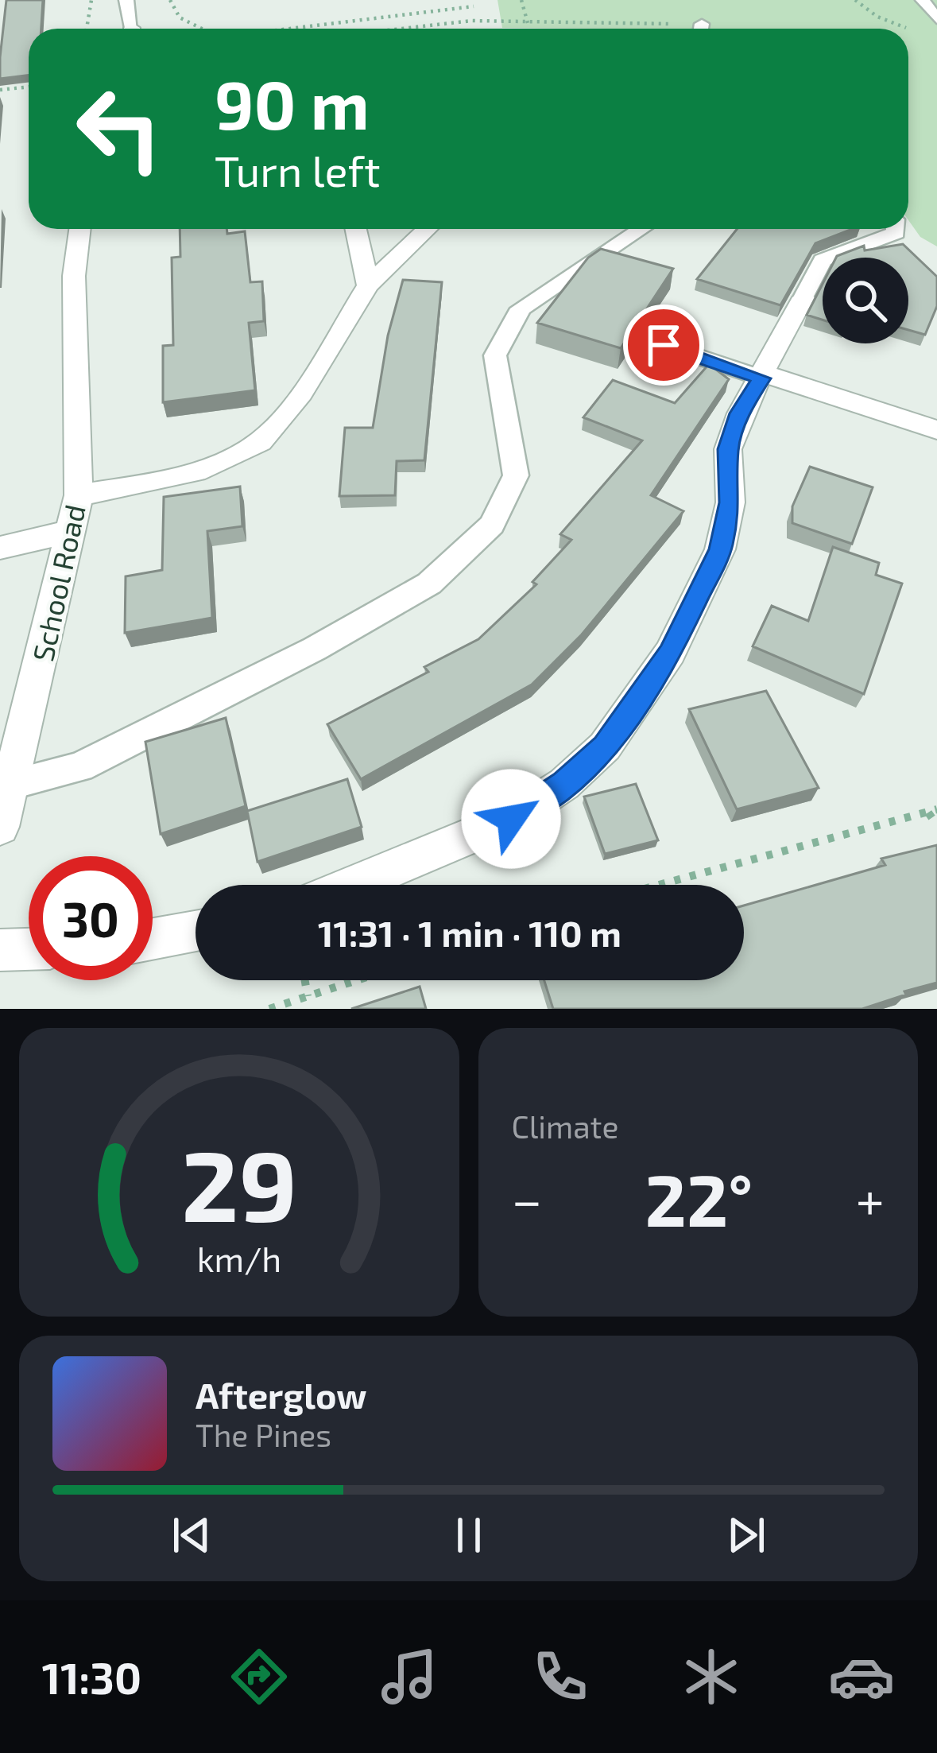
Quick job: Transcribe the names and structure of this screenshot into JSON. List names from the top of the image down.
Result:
{
  "streets": {
    "street": ["School Road"]
  },
  "page": {
    "turn": ["90 m", "Turn left"],
    "limit": "30",
    "trip": "11:31 · 1 min · 110 m",
    "tile": "Climate",
    "heat": ["−", "22°", "+"],
    "song": ["Afterglow", "The Pines"],
    "tabs": "11:30",
    "gauge": ["29", "km/h"]
  }
}
